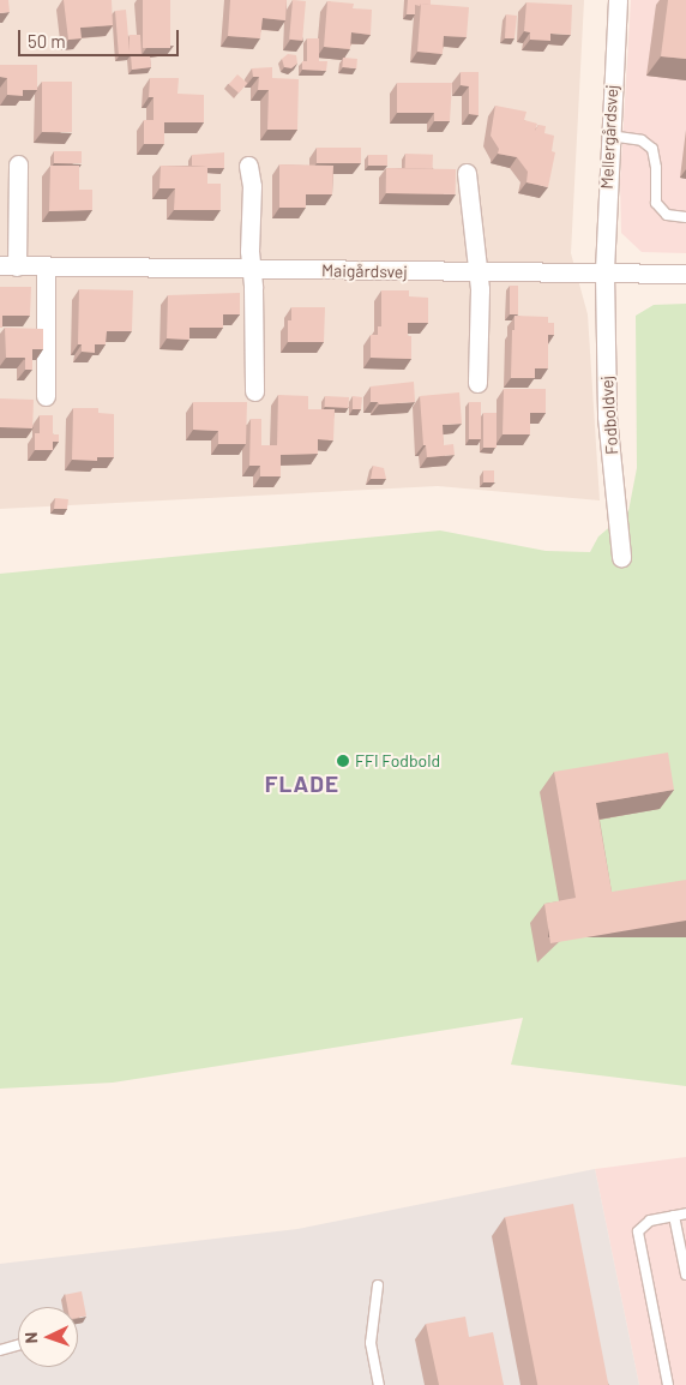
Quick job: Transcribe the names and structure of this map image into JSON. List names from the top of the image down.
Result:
{
  "streets": {
    "street": ["Mellergårdsvej", "Maigårdsvej", "Fodboldvej"]
  },
  "crossings": [
    ["Mellergårdsvej", "Maigårdsvej"],
    ["Mellergårdsvej", "Fodboldvej"],
    ["Maigårdsvej", "Fodboldvej"]
  ],
  "districts": ["FLADE"],
  "places": ["FFI Fodbold"],
  "scale_bar": "50 m",
  "north": "left"
}
